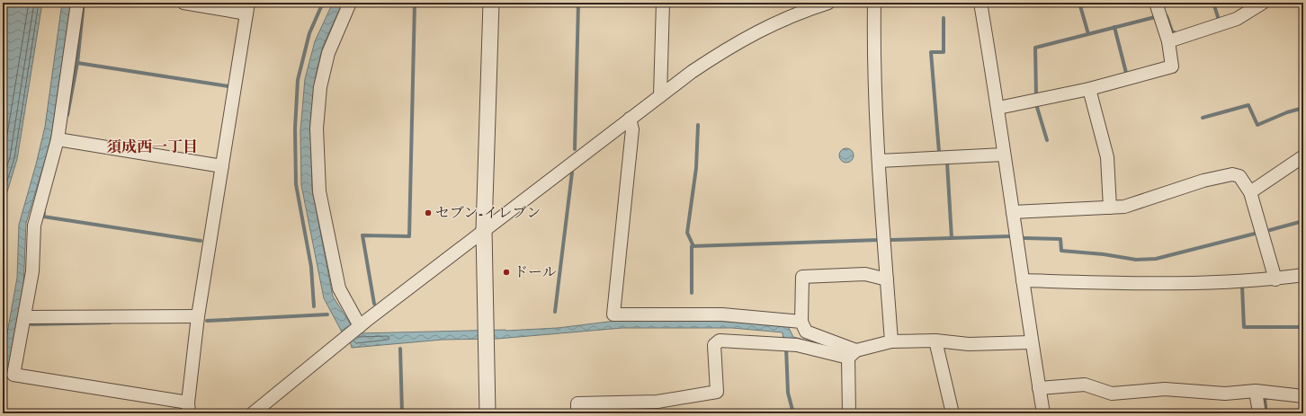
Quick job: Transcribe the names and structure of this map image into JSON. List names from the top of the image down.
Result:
{
  "districts": ["須成西一丁目"],
  "places": ["セブン-イレブン", "ドール"]
}
